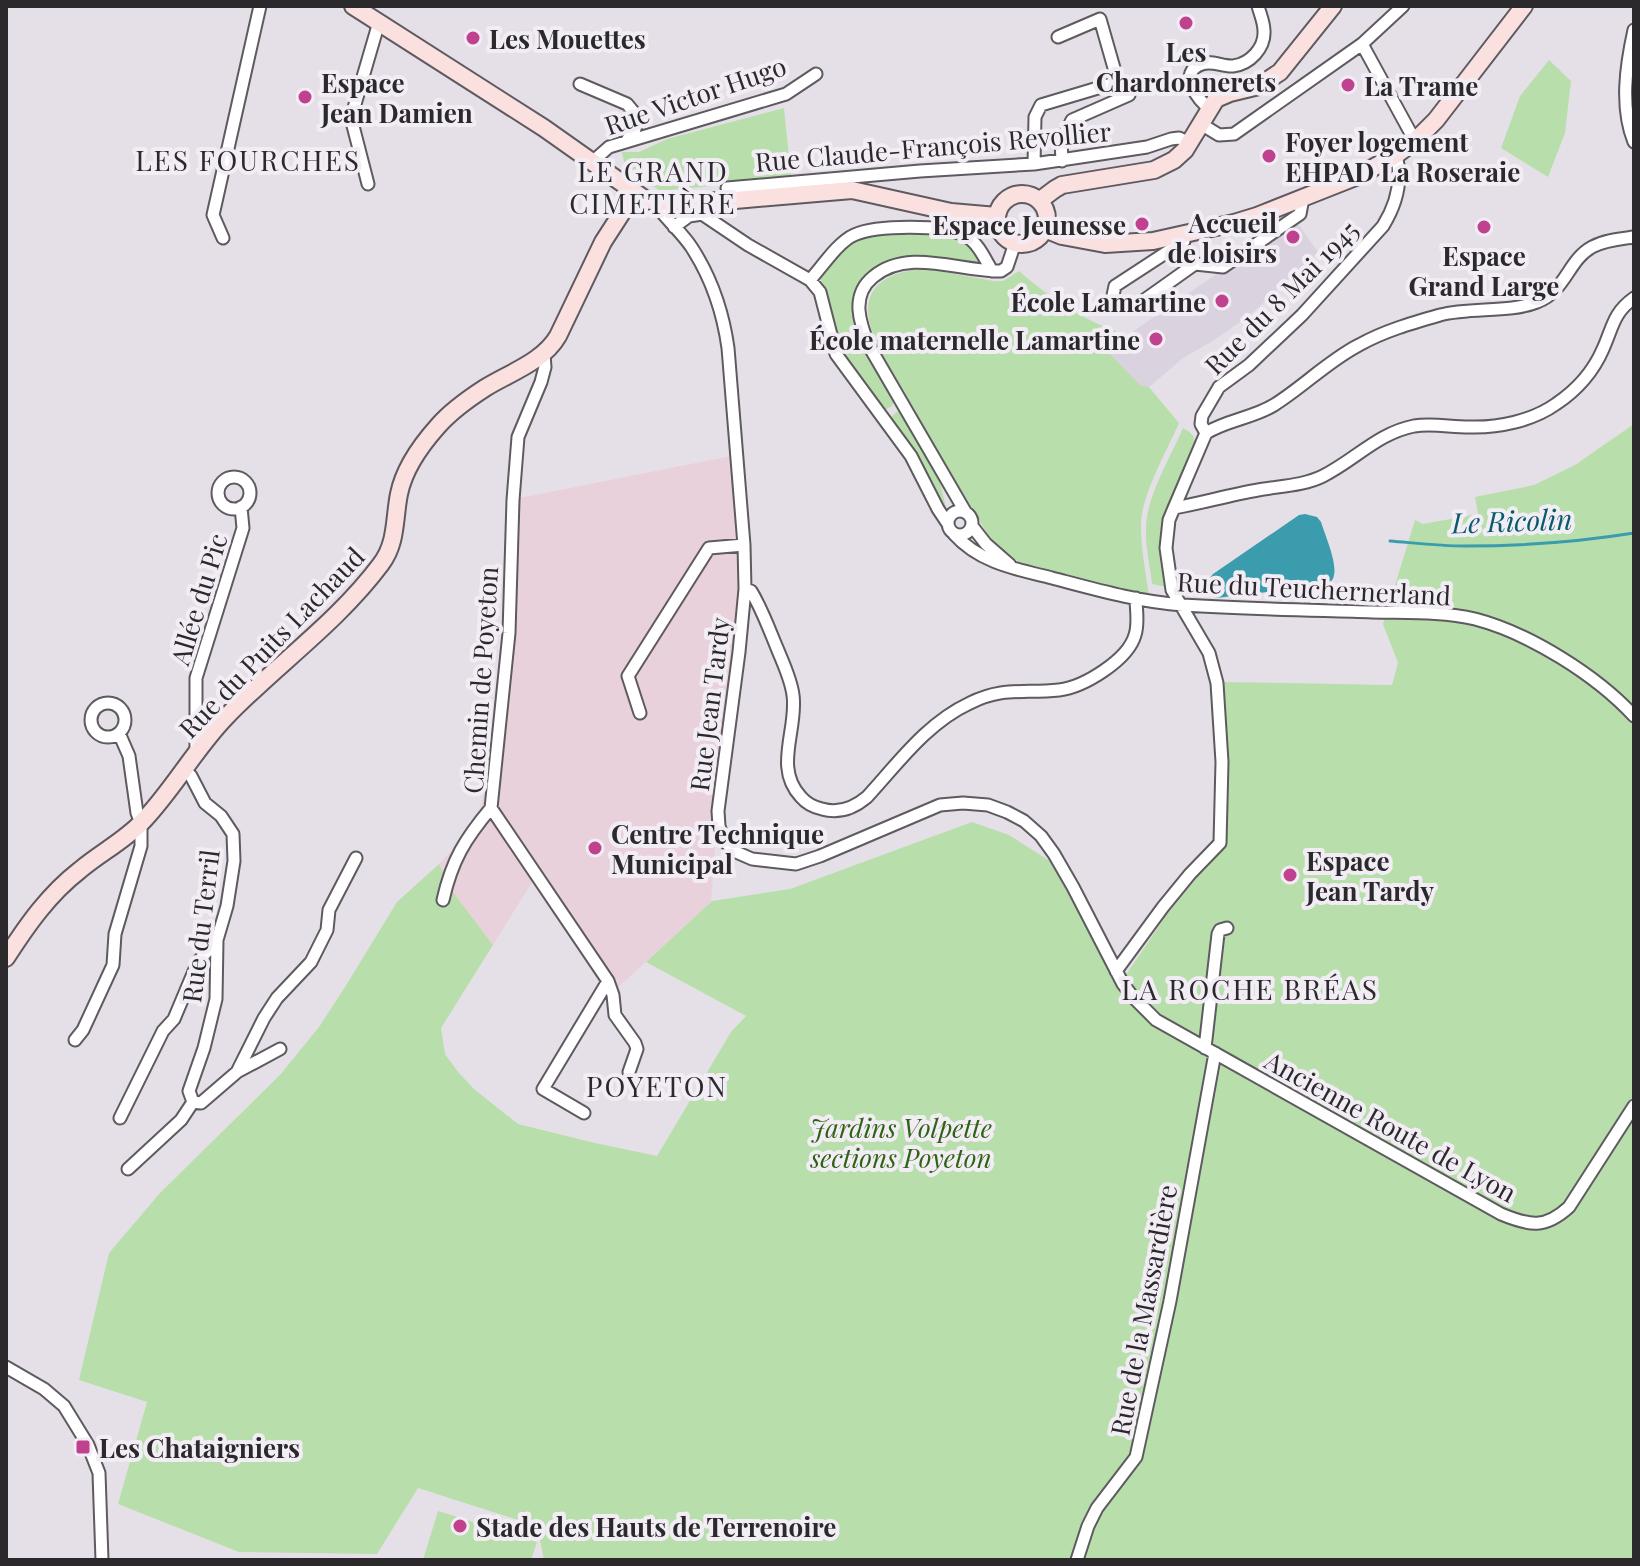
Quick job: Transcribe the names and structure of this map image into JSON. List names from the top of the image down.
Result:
{
  "streets": {
    "main road": ["Rue Victor Hugo", "Rue du Puits Lachaud"],
    "street": [
      "Rue Claude-François Revollier",
      "Rue du 8 Mai 1945",
      "Rue du Teuchernerland",
      "Allée du Pic",
      "Chemin de Poyeton",
      "Rue Jean Tardy",
      "Rue du Terril",
      "Ancienne Route de Lyon",
      "Rue de la Massardière"
    ]
  },
  "crossings": [
    ["Rue Victor Hugo", "Rue Jean Tardy"],
    ["Rue du 8 Mai 1945", "Rue du Teuchernerland"],
    ["Rue du 8 Mai 1945", "Rue Jean Tardy"],
    ["Allée du Pic", "Rue du Puits Lachaud"],
    ["Rue du Puits Lachaud", "Chemin de Poyeton"],
    ["Rue du Puits Lachaud", "Rue du Terril"],
    ["Rue Jean Tardy", "Ancienne Route de Lyon"],
    ["Rue Jean Tardy", "Rue de la Massardière"],
    ["Ancienne Route de Lyon", "Rue de la Massardière"]
  ],
  "districts": [
    "LES FOURCHES",
    "LE GRAND CIMETIÈRE",
    "LA ROCHE BRÉAS",
    "POYETON"
  ],
  "water": ["Le Ricolin"],
  "parks": ["Jardins Volpette sections Poyeton"],
  "places": {
    "other": [
      "Les Chardonnerets",
      "Les Mouettes",
      "La Trame",
      "Espace Jean Damien",
      "Foyer logement EHPAD La Roseraie",
      "Espace Jeunesse",
      "Espace Grand Large",
      "Accueil de loisirs",
      "École Lamartine",
      "École maternelle Lamartine",
      "Centre Technique Municipal",
      "Espace Jean Tardy",
      "Stade des Hauts de Terrenoire"
    ],
    "transit": ["Les Chataigniers"]
  }
}
